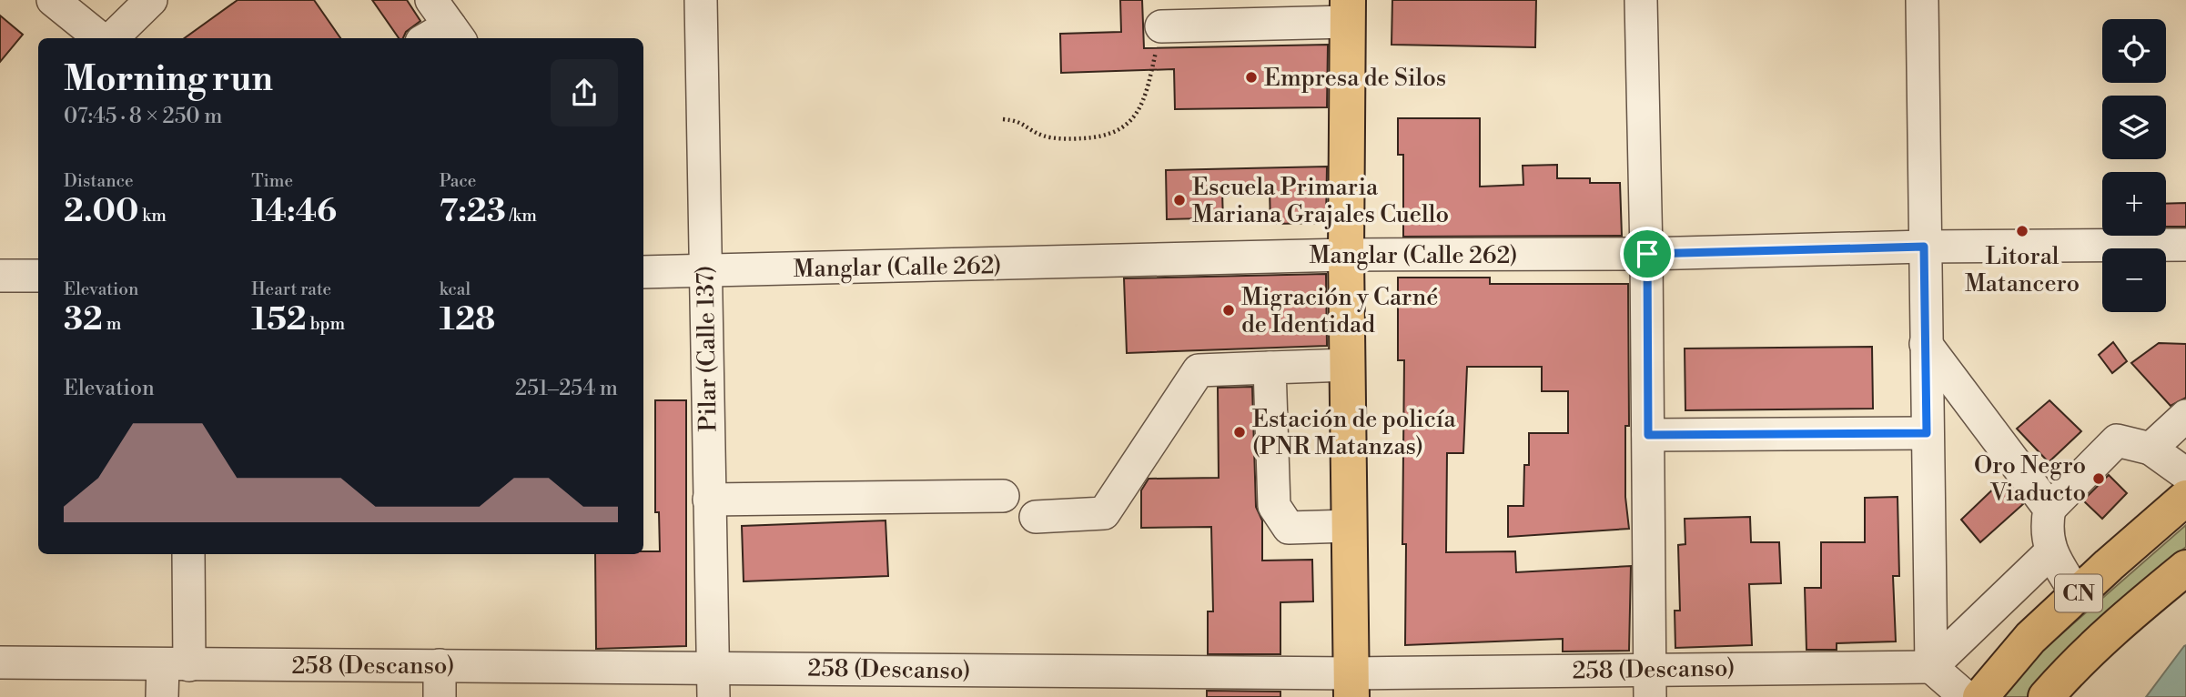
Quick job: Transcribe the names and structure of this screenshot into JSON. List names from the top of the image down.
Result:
{
  "streets": {
    "main road": ["CN"],
    "street": ["Manglar (Calle 262)", "Pilar (Calle 137)", "258 (Descanso)"]
  },
  "crossings": [
    ["Manglar (Calle 262)", "Pilar (Calle 137)"],
    ["Pilar (Calle 137)", "258 (Descanso)"]
  ],
  "places": [
    "Empresa de Silos",
    "Escuela Primaria Mariana Grajales Cuello",
    "Litoral Matancero",
    "Migración y Carné de Identidad",
    "Estación de policía (PNR Matanzas)",
    "Oro Negro Viaducto"
  ],
  "page": {
    "map_buttons": ["+", "−"],
    "heading": ["Morning run", "07:45 · 8 × 250 m"],
    "stats": [
      ["Distance", "2.00 km"],
      ["Time", "14:46"],
      ["Pace", "7:23 /km"],
      ["Elevation", "32 m"],
      ["Heart rate", "152 bpm"],
      ["kcal", "128"]
    ],
    "chart": ["Elevation", "251–254 m"]
  }
}
